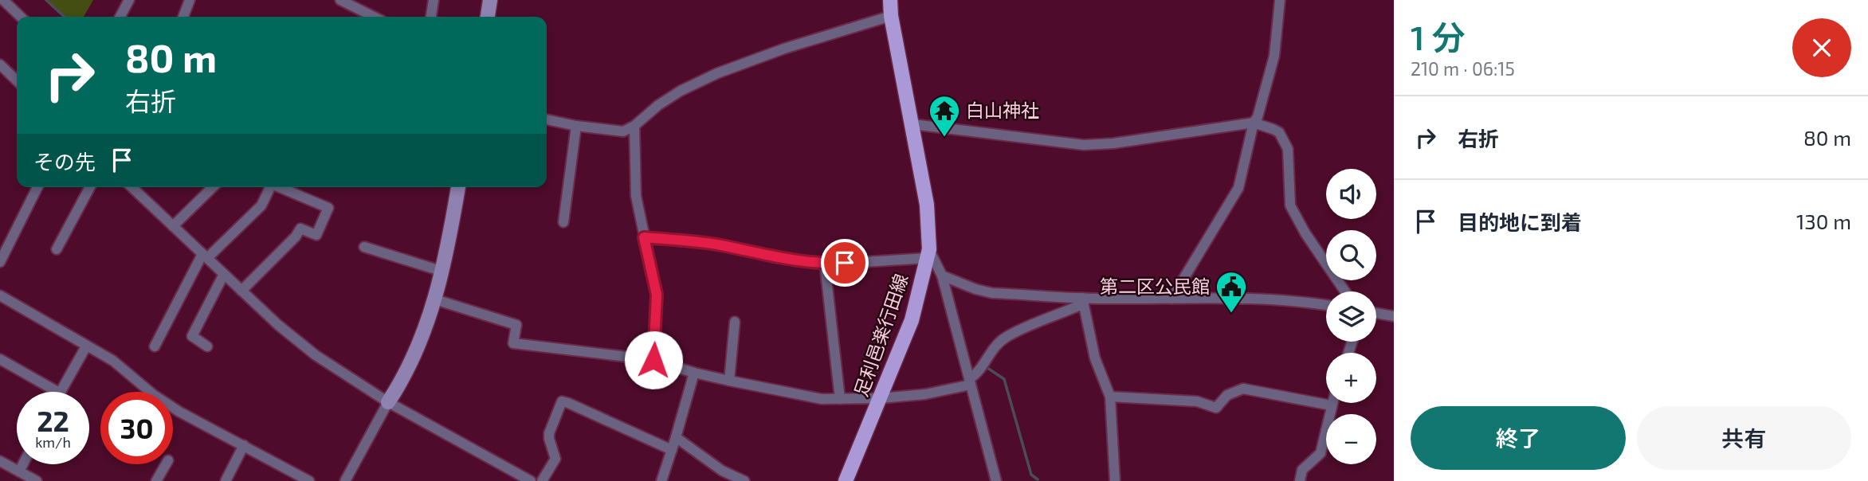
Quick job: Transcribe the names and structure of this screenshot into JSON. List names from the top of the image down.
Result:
{
  "streets": {
    "main road": ["足利邑楽行田線"]
  },
  "places": {
    "temple": ["白山神社"],
    "public building": ["第二区公民館"]
  },
  "page": {
    "heading": ["1 分", "210 m · 06:15"],
    "turn": ["80 m", "右折"],
    "list": [
      {
        "name": "右折",
        "value": "80 m"
      },
      {
        "name": "目的地に到着",
        "value": "130 m"
      }
    ],
    "then": "その先",
    "map_buttons": ["+", "−"],
    "speed": "22 km/h",
    "limit": "30",
    "buttons": ["終了", "共有"]
  }
}
